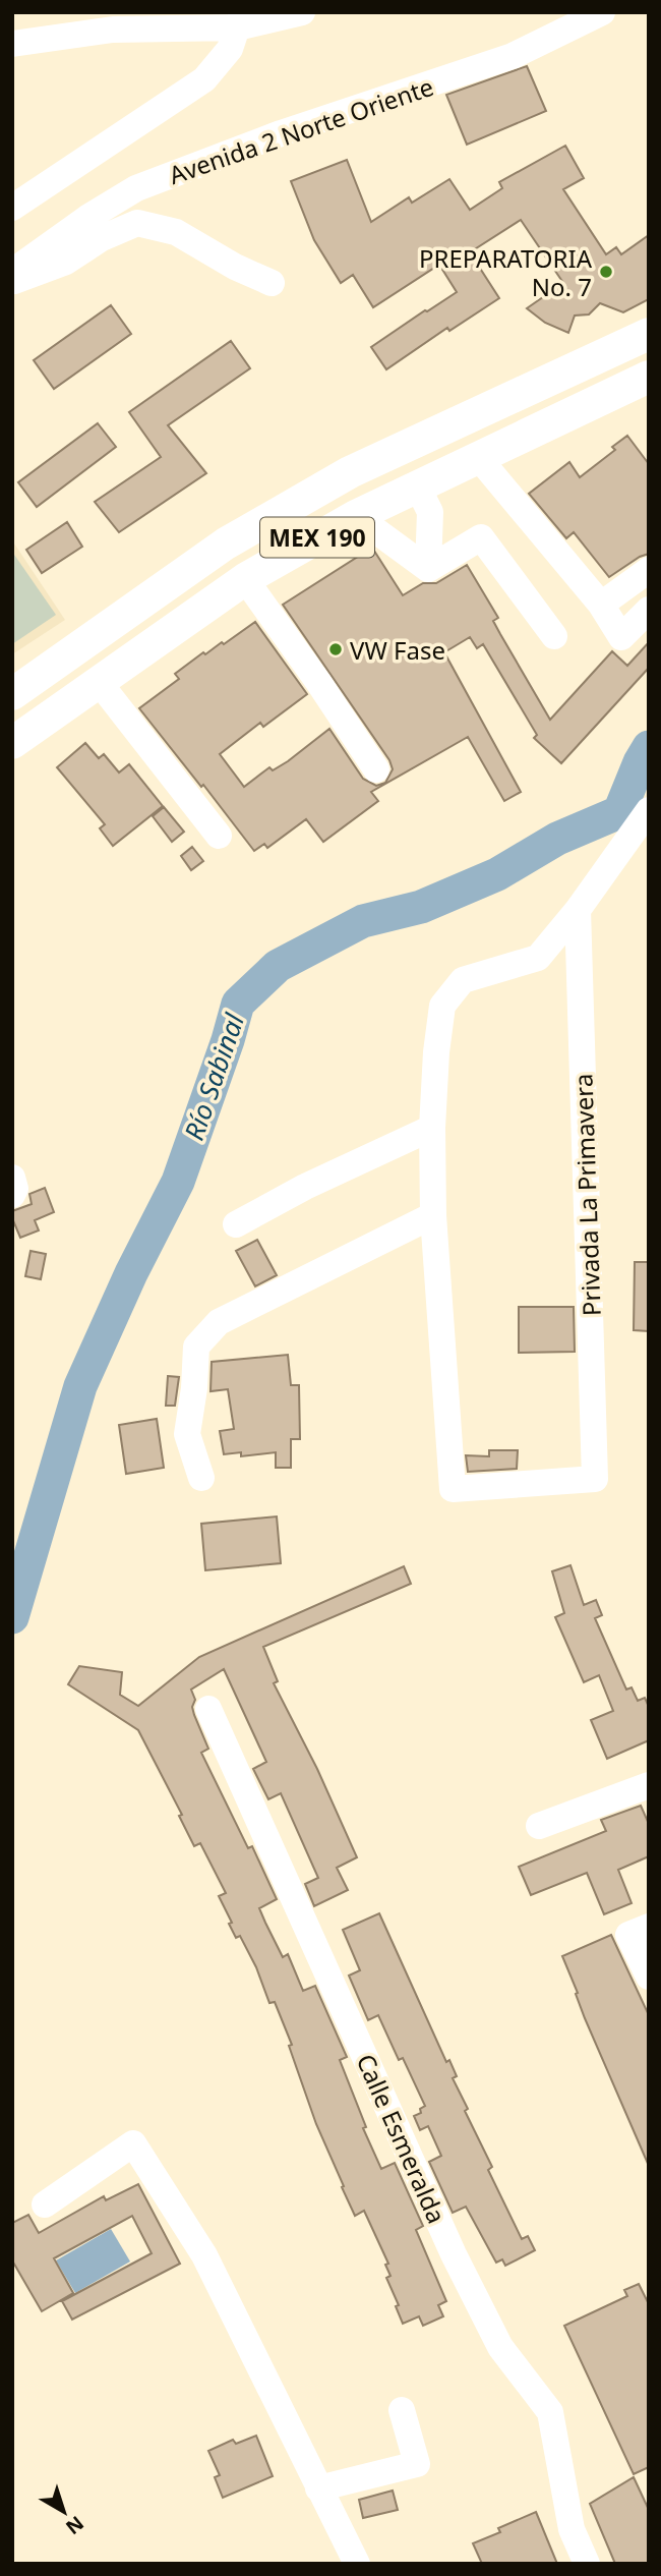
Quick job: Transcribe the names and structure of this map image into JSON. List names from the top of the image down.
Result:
{
  "streets": {
    "main road": ["MEX 190"],
    "street": ["Avenida 2 Norte Oriente", "Privada La Primavera", "Calle Esmeralda"]
  },
  "water": ["Río Sabinal"],
  "places": ["PREPARATORIA No. 7", "VW Fase"],
  "north": "bottom right"
}
